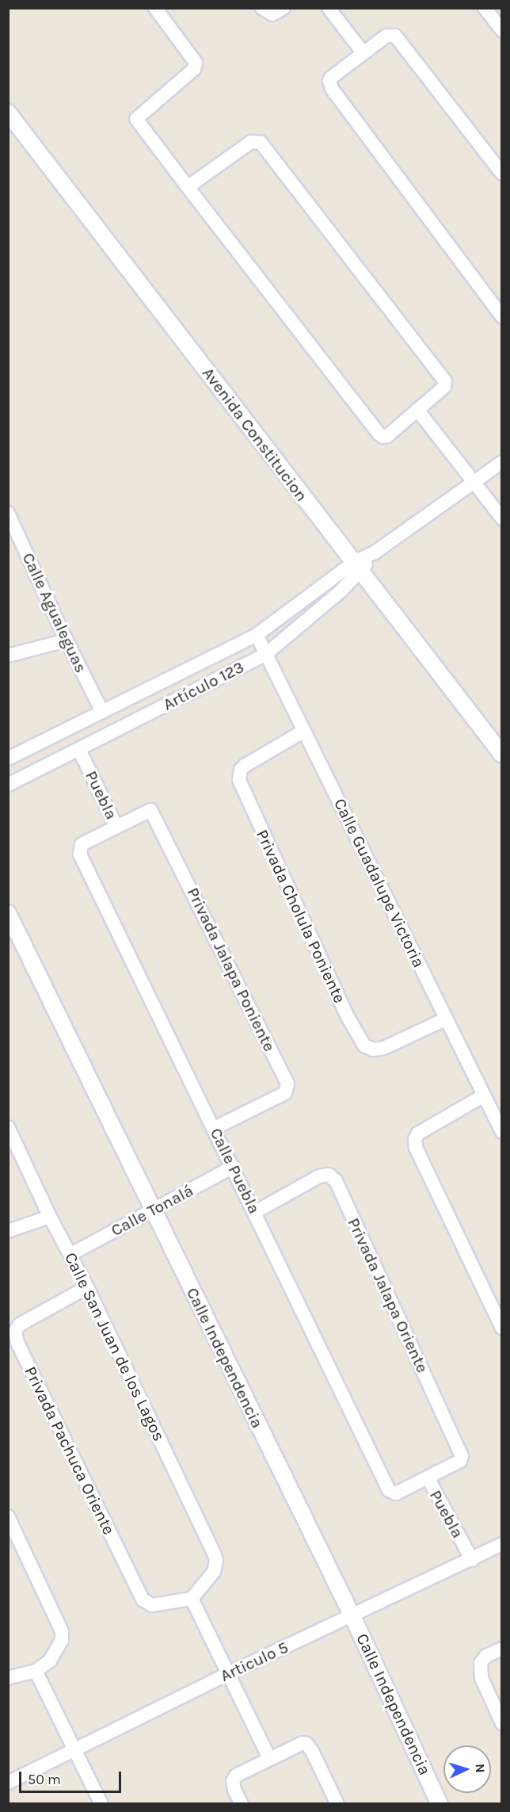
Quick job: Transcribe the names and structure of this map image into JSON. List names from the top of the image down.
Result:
{
  "streets": {
    "street": [
      "Avenida Constitucion",
      "Calle Agualeguas",
      "Artículo 123",
      "Puebla",
      "Calle Guadalupe Victoria",
      "Privada Cholula Poniente",
      "Privada Jalapa Poniente",
      "Calle Puebla",
      "Calle Tonalá",
      "Privada Jalapa Oriente",
      "Calle San Juan de los Lagos",
      "Calle Independencia",
      "Privada Pachuca Oriente",
      "Articulo 5"
    ]
  },
  "crossings": [
    ["Avenida Constitucion", "Artículo 123"],
    ["Calle Agualeguas", "Artículo 123"],
    ["Artículo 123", "Puebla"],
    ["Artículo 123", "Calle Guadalupe Victoria"],
    ["Puebla", "Privada Jalapa Poniente"],
    ["Puebla", "Calle Puebla"],
    ["Puebla", "Privada Jalapa Oriente"],
    ["Puebla", "Articulo 5"],
    ["Calle Guadalupe Victoria", "Privada Cholula Poniente"],
    ["Privada Jalapa Poniente", "Calle Puebla"],
    ["Calle Puebla", "Calle Tonalá"],
    ["Calle Puebla", "Privada Jalapa Oriente"],
    ["Calle Tonalá", "Calle San Juan de los Lagos"],
    ["Calle Tonalá", "Calle Independencia"],
    ["Calle San Juan de los Lagos", "Privada Pachuca Oriente"],
    ["Calle Independencia", "Articulo 5"]
  ],
  "scale_bar": "50 m",
  "north": "right"
}
